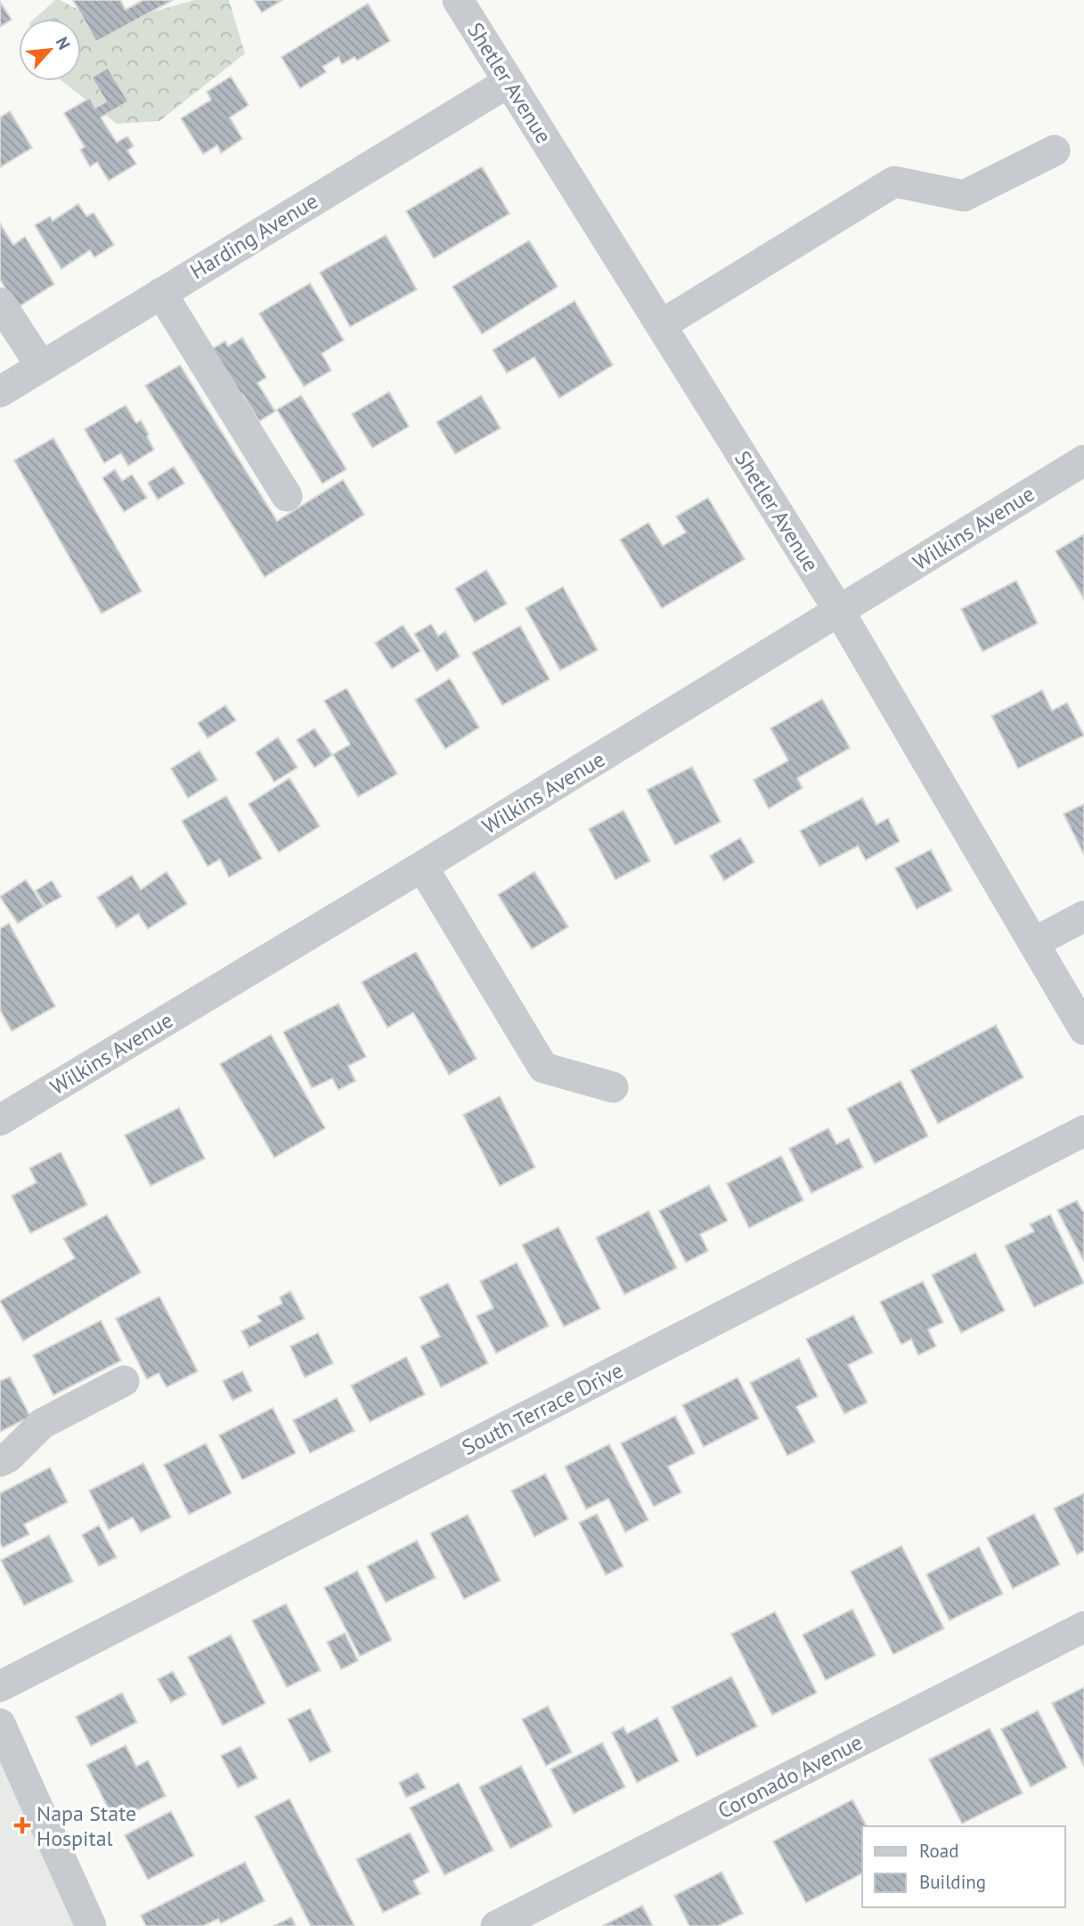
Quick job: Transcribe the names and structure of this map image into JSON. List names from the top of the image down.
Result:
{
  "streets": {
    "street": [
      "Shetler Avenue",
      "Harding Avenue",
      "Wilkins Avenue",
      "South Terrace Drive",
      "Coronado Avenue"
    ]
  },
  "crossings": [
    ["Shetler Avenue", "Harding Avenue"],
    ["Shetler Avenue", "Wilkins Avenue"]
  ],
  "places": {
    "health": ["Napa State Hospital"]
  },
  "legend": ["Road", "Building"],
  "north": "top right"
}
